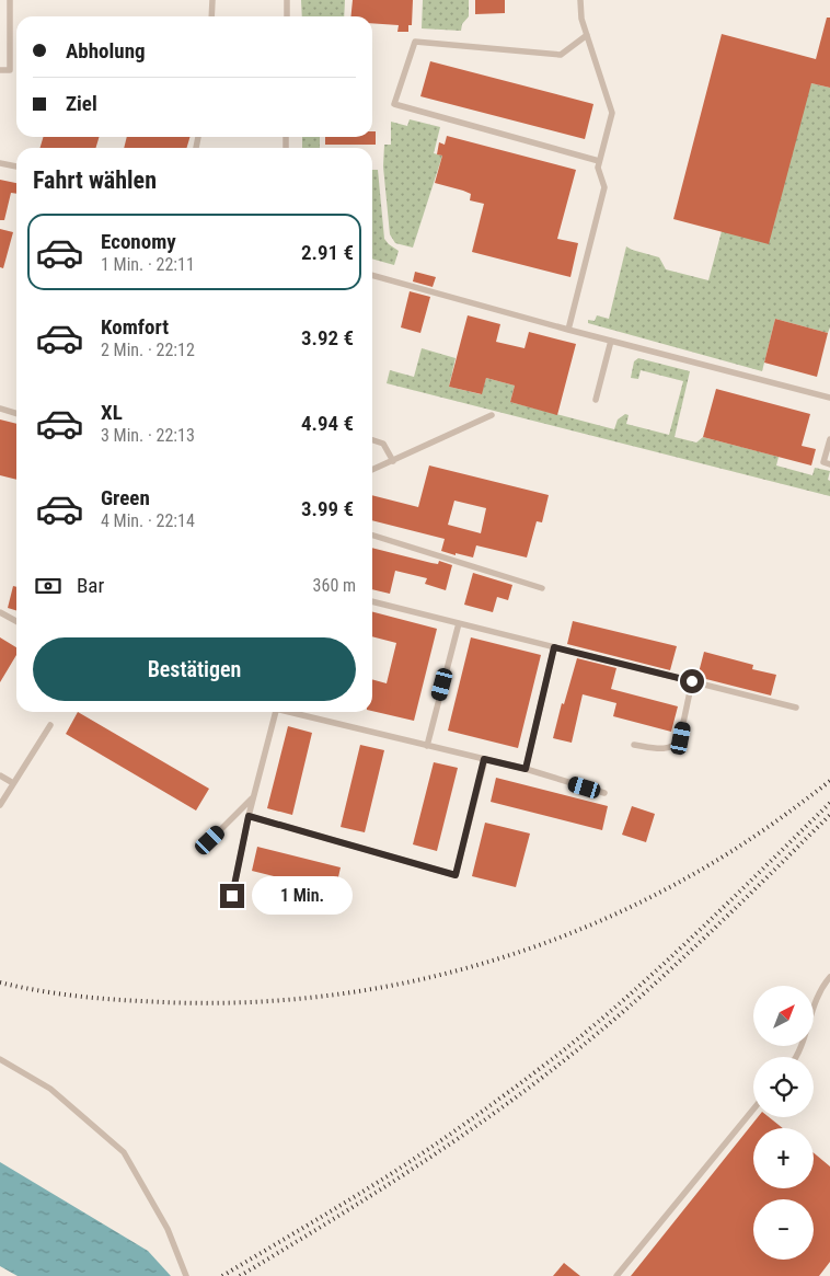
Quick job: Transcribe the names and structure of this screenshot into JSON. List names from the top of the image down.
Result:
{
  "north": "top right",
  "page": {
    "banner": ["Abholung", "Ziel"],
    "heading": "Fahrt wählen",
    "list": [
      {
        "name": "Economy",
        "note": "1 Min. · 22:11",
        "value": "2.91 €"
      },
      {
        "name": "Komfort",
        "note": "2 Min. · 22:12",
        "value": "3.92 €"
      },
      {
        "name": "XL",
        "note": "3 Min. · 22:13",
        "value": "4.94 €"
      },
      {
        "name": "Green",
        "note": "4 Min. · 22:14",
        "value": "3.99 €"
      }
    ],
    "pay": ["Bar", "360 m"],
    "buttons": "Bestätigen",
    "bubble": "1 Min.",
    "map_buttons": ["+", "−"]
  }
}
